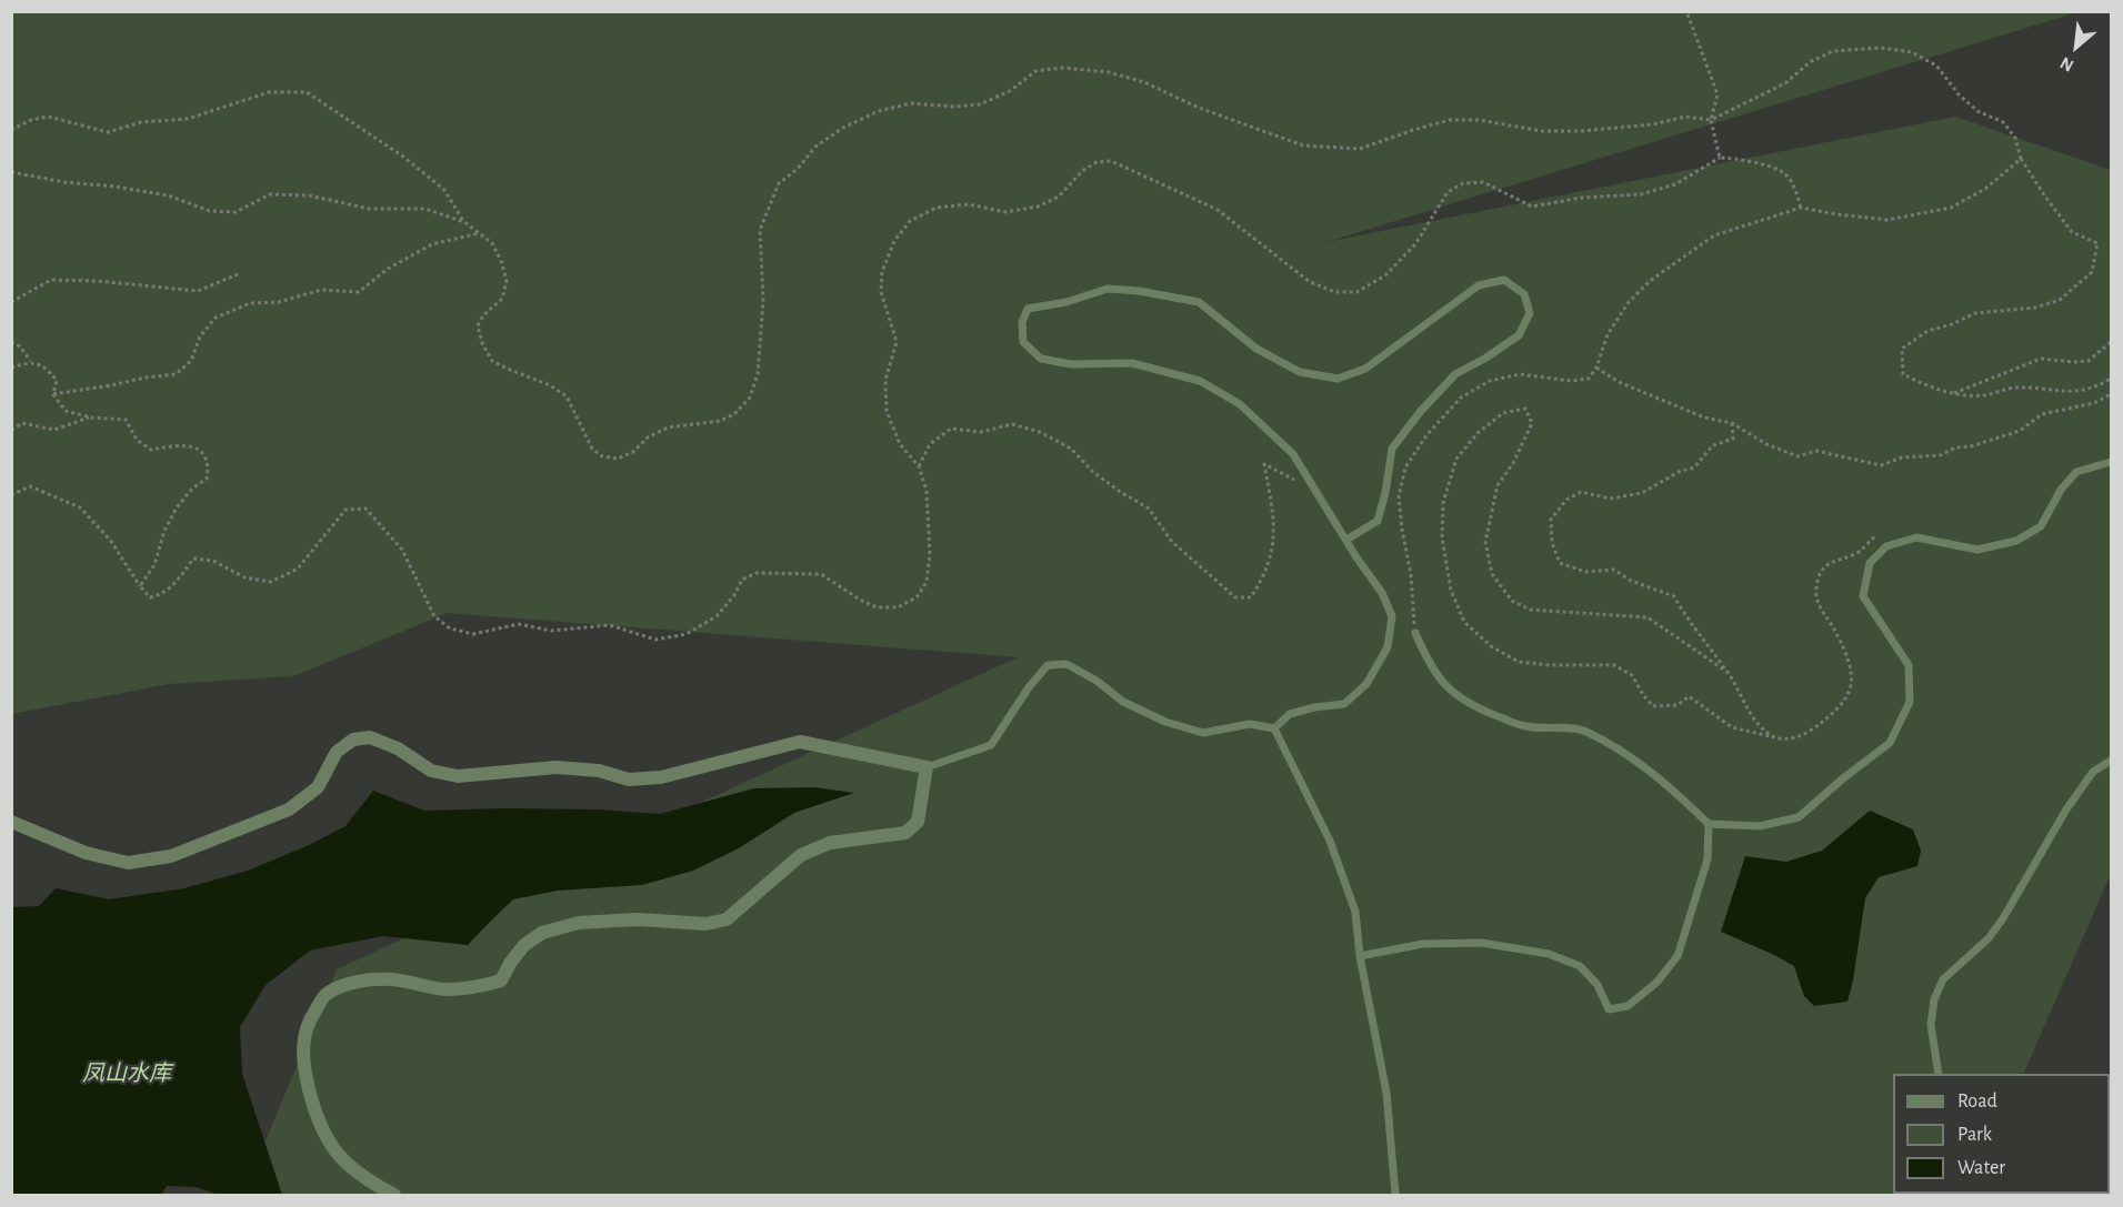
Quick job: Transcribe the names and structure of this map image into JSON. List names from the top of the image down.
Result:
{
  "water": ["凤山水库"],
  "legend": ["Road", "Park", "Water"],
  "north": "bottom left"
}
